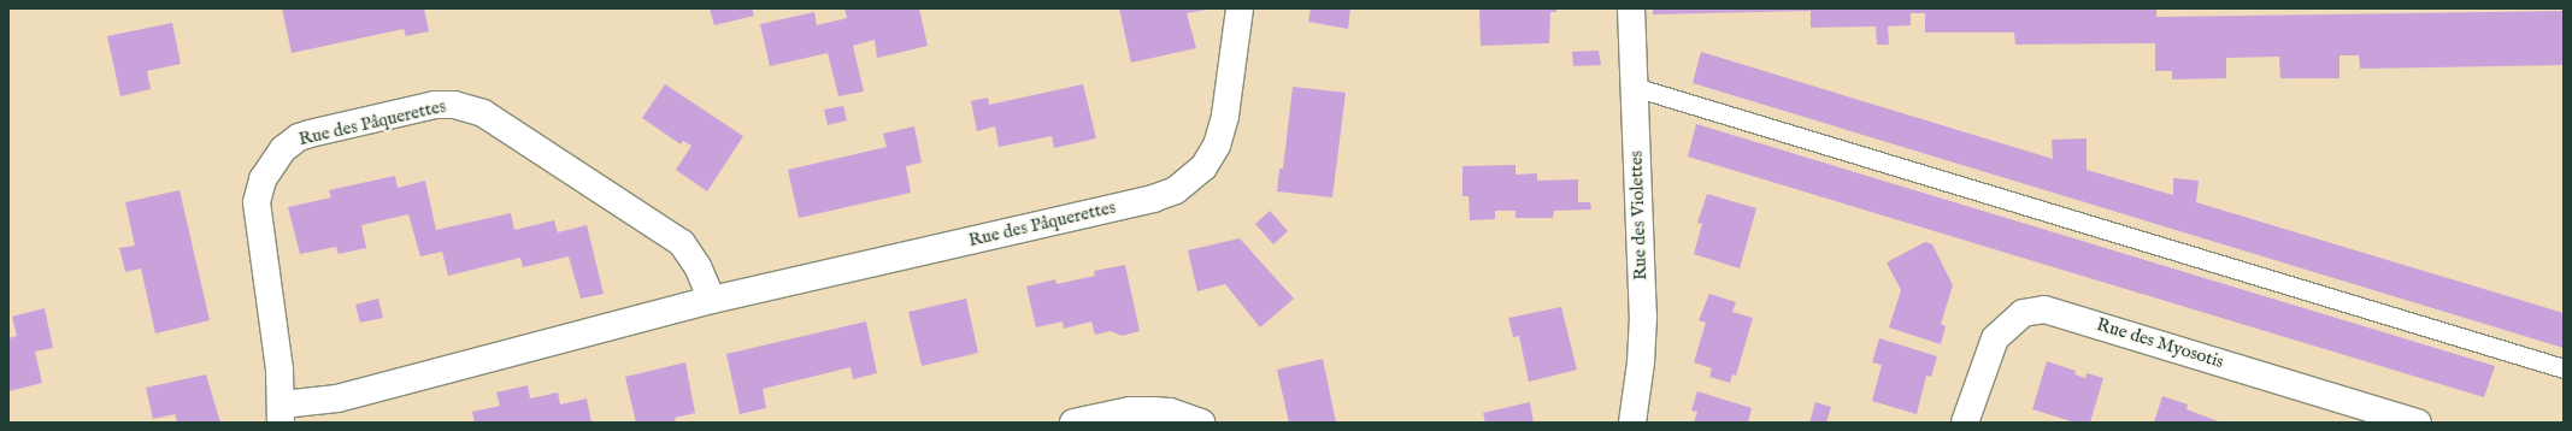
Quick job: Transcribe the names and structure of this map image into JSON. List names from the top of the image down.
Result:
{
  "streets": {
    "street": ["Rue des Pâquerettes", "Rue des Violettes", "Rue des Myosotis"]
  }
}
